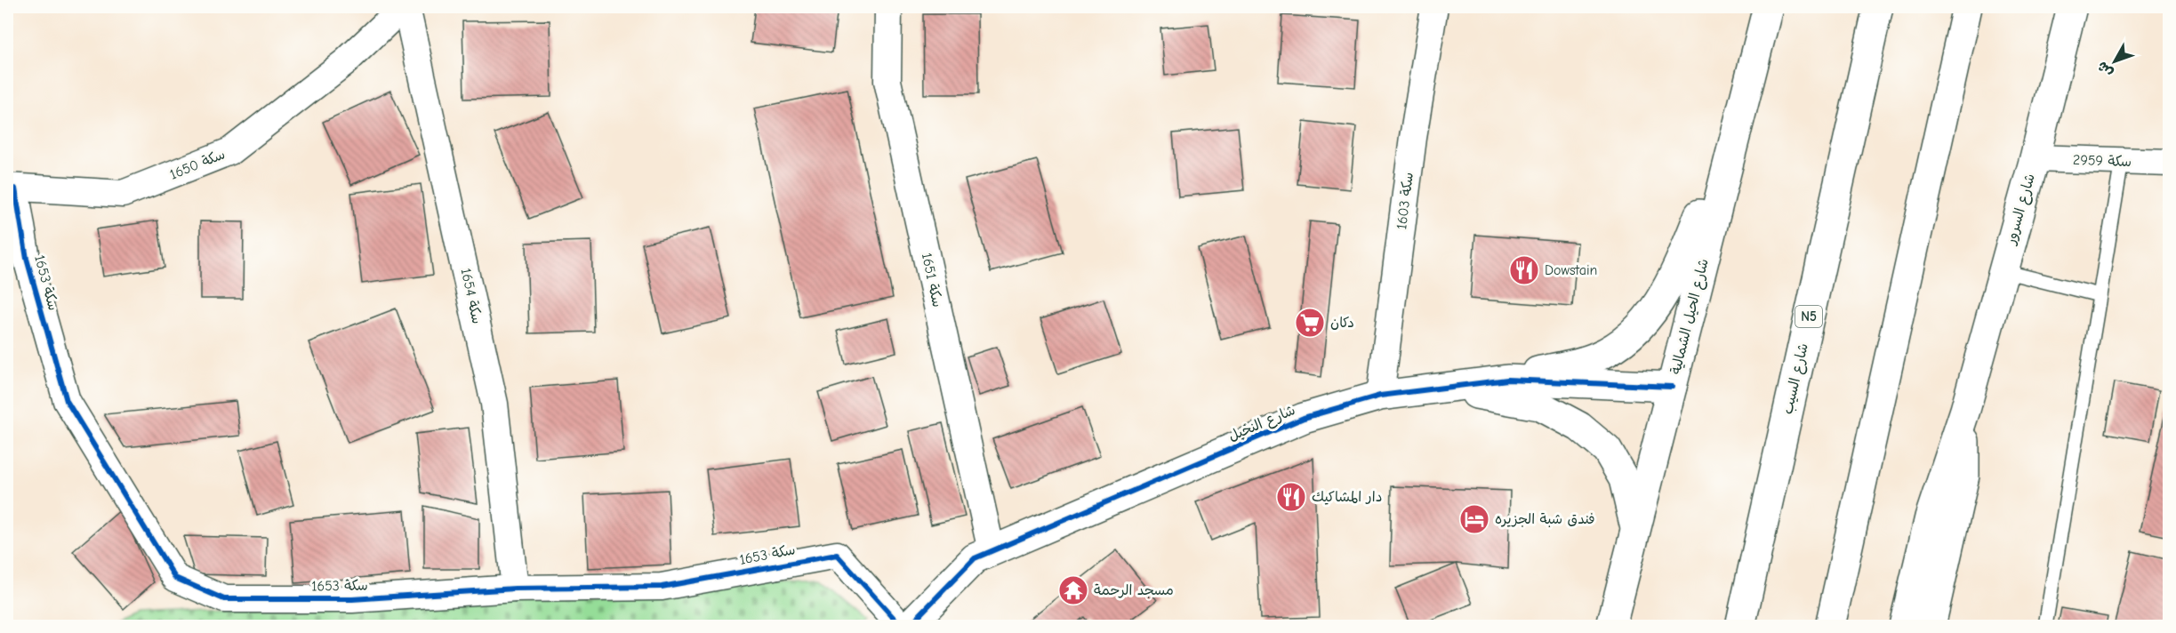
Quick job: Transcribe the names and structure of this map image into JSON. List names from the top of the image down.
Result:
{
  "streets": {
    "main road": [
      "شارع السرور",
      "شارع الحيل الشمالية",
      "N5",
      "شارع السيب",
      "شارع النخيل"
    ],
    "street": [
      "سكة 2959",
      "سكة 1650",
      "سكة 1603",
      "سكة 1651",
      "سكة 1653",
      "سكة 1654"
    ]
  },
  "crossings": [
    ["سكة 2959", "شارع السرور"],
    ["سكة 1650", "سكة 1653"],
    ["سكة 1650", "سكة 1654"],
    ["سكة 1603", "شارع النخيل"],
    ["سكة 1651", "شارع النخيل"],
    ["سكة 1653", "سكة 1654"],
    ["شارع الحيل الشمالية", "شارع النخيل"]
  ],
  "places": {
    "restaurant": ["Dowstain", "دار المشاكيك"],
    "supermarket": ["دكان"],
    "hotel": ["فندق شبة الجزيره"],
    "temple": ["مسجد الرحمة"]
  },
  "north": "bottom left"
}
